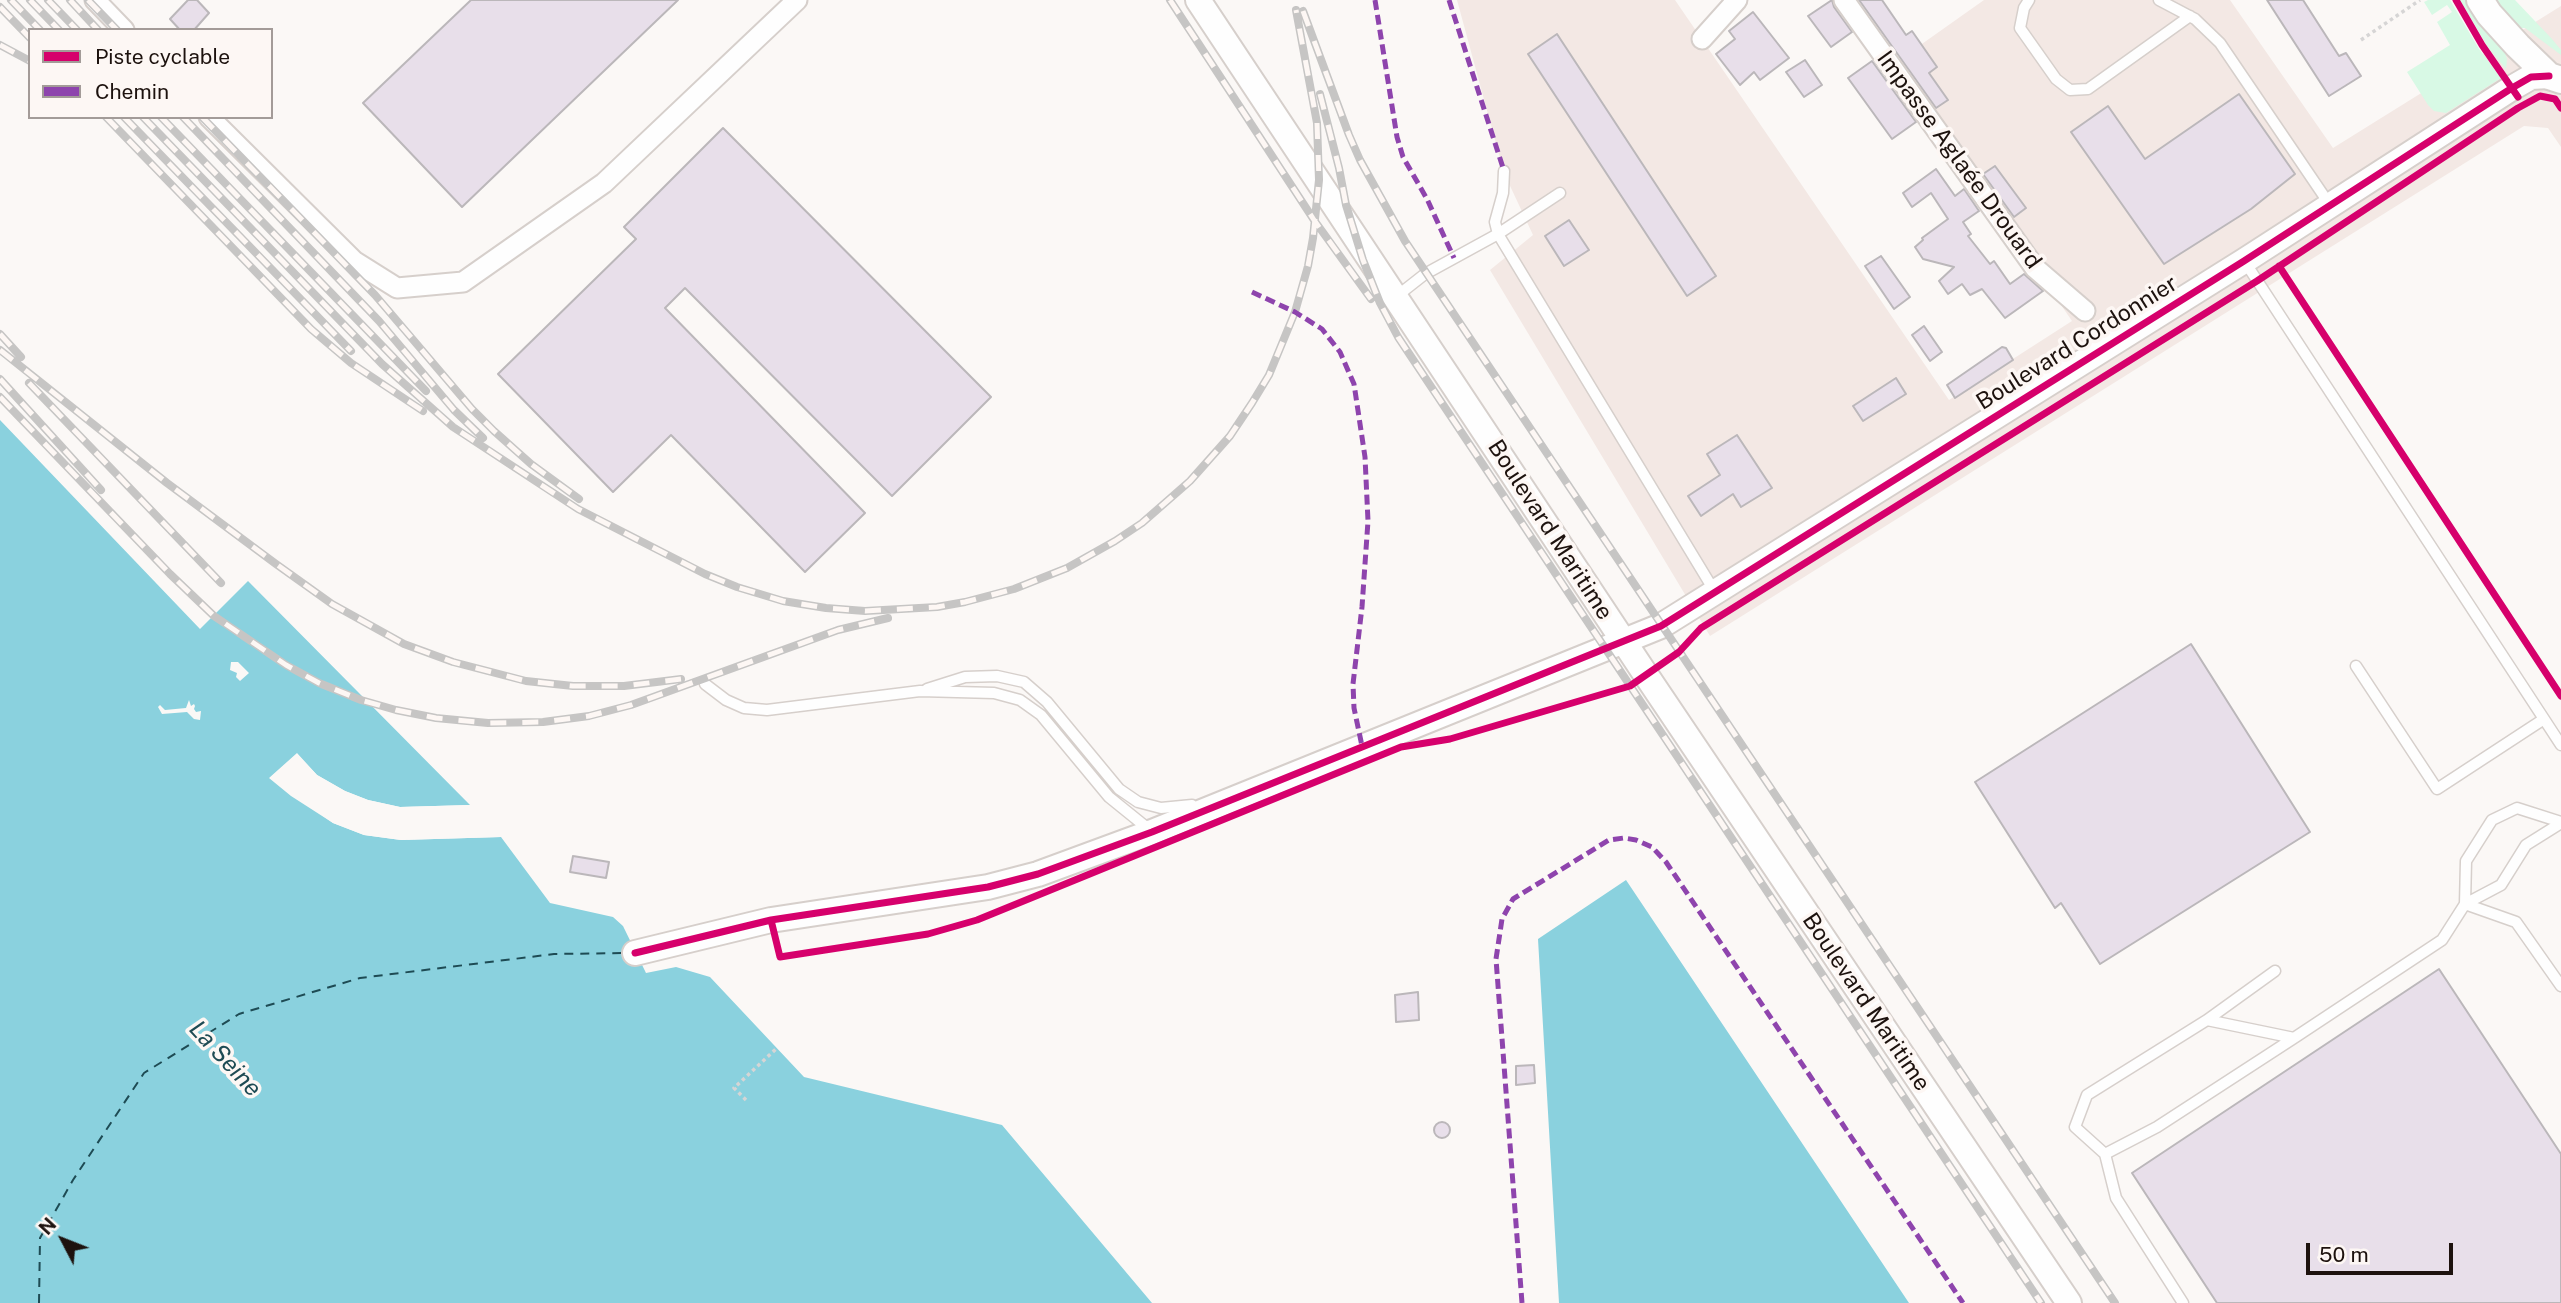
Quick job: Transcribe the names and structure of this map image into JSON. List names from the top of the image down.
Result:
{
  "streets": {
    "street": ["Impasse Aglaée Drouard", "Boulevard Cordonnier", "Boulevard Maritime"]
  },
  "crossings": [
    ["Boulevard Cordonnier", "Boulevard Maritime"]
  ],
  "water": ["La Seine"],
  "legend": ["Piste cyclable", "Chemin"],
  "scale_bar": "50 m",
  "north": "top left"
}
